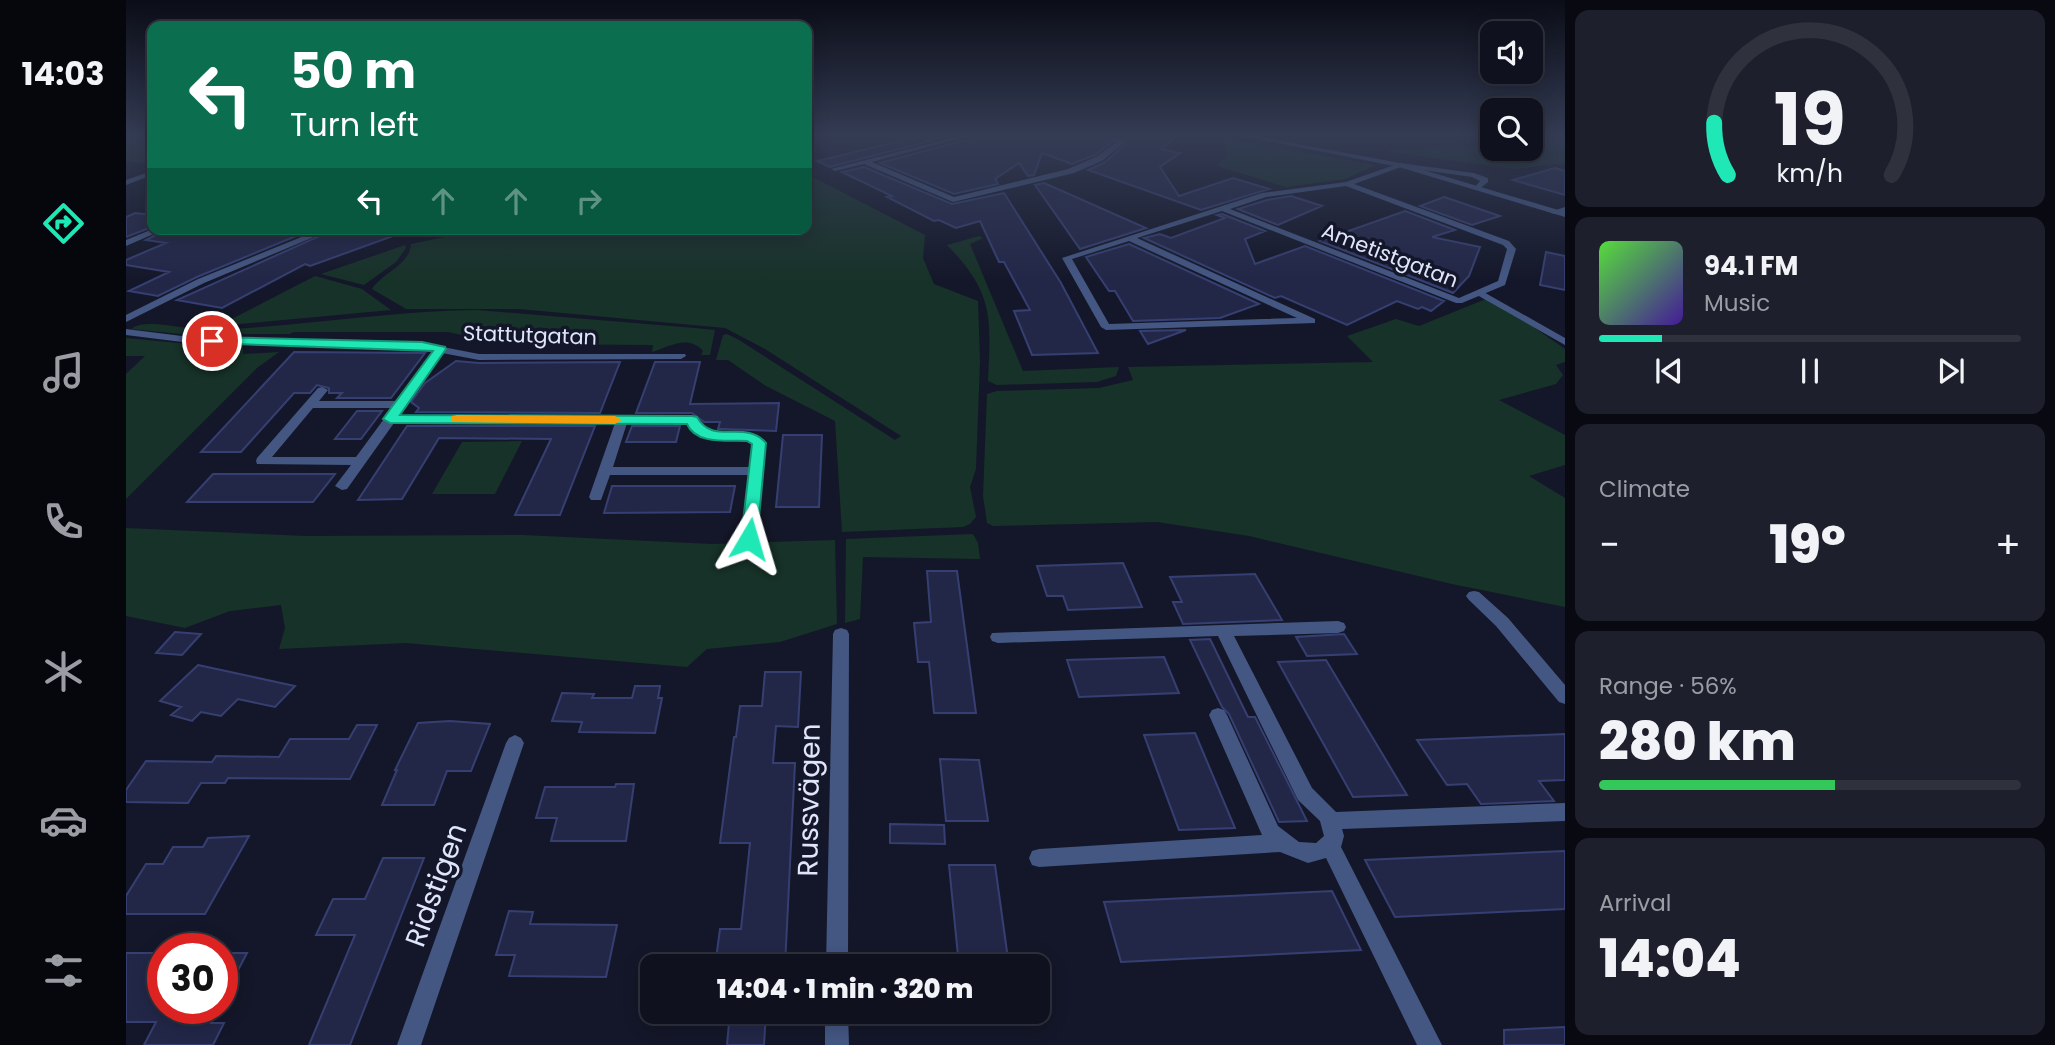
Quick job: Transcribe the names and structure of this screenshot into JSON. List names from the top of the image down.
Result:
{
  "streets": {
    "street": [
      "Ametistgatan",
      "Stattutgatan",
      "Russvägen",
      "Ridstigen"
    ]
  },
  "page": {
    "tabs": "14:03",
    "turn": ["50 m", "Turn left"],
    "song": ["94.1 FM", "Music"],
    "tile": [
      "Climate",
      ["Range · 56%", "280 km"],
      ["Arrival", "14:04"]
    ],
    "heat": ["−", "19°", "+"],
    "limit": "30",
    "trip": "14:04 · 1 min · 320 m",
    "gauge": ["19", "km/h"]
  }
}
